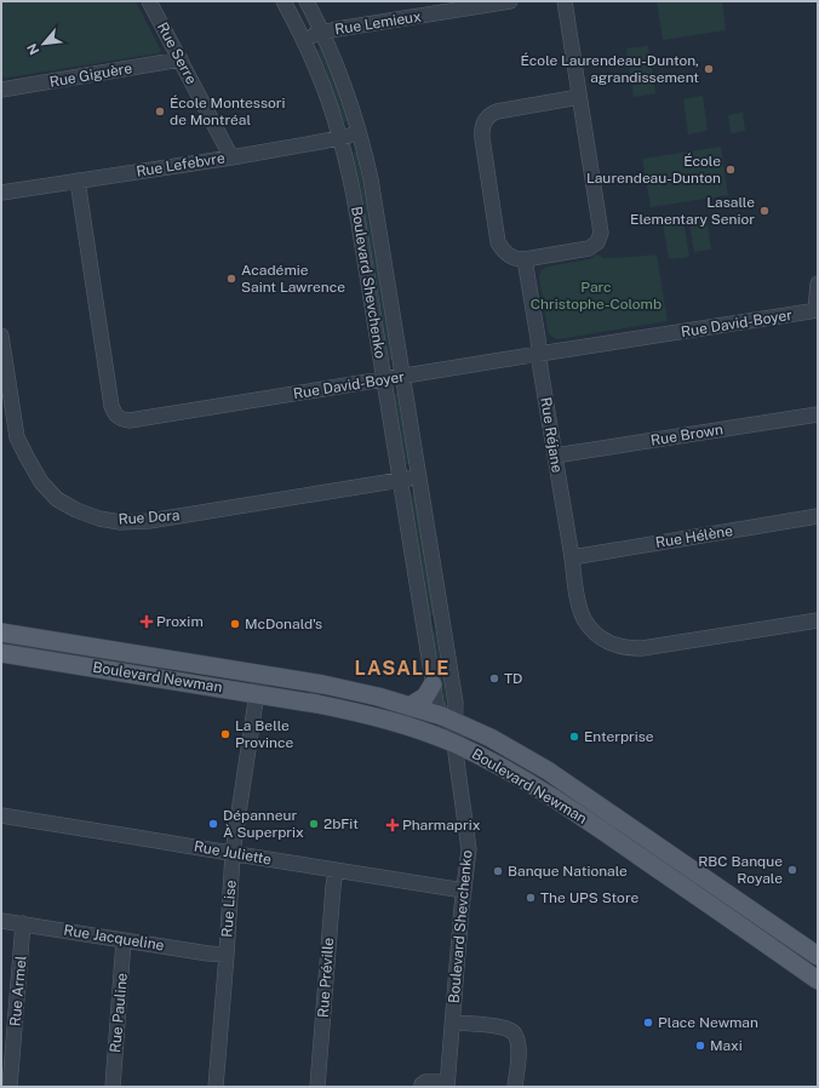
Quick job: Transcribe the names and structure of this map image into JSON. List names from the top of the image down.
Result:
{
  "streets": {
    "main road": ["Boulevard Newman"],
    "street": [
      "Rue Lemieux",
      "Rue Serre",
      "Rue Giguère",
      "Rue Lefebvre",
      "Boulevard Shevchenko",
      "Rue David-Boyer",
      "Rue Réjane",
      "Rue Brown",
      "Rue Dora",
      "Rue Hélène",
      "Rue Juliette",
      "Rue Lise",
      "Rue Jacqueline",
      "Rue Préville",
      "Rue Armel",
      "Rue Pauline"
    ]
  },
  "crossings": [
    ["Rue Lemieux", "Boulevard Shevchenko"],
    ["Rue Serre", "Rue Giguère"],
    ["Rue Serre", "Rue Lefebvre"],
    ["Rue Lefebvre", "Boulevard Shevchenko"],
    ["Rue Lefebvre", "Rue David-Boyer"],
    ["Boulevard Shevchenko", "Rue David-Boyer"],
    ["Boulevard Shevchenko", "Rue Dora"],
    ["Boulevard Shevchenko", "Boulevard Newman"],
    ["Boulevard Shevchenko", "Rue Juliette"],
    ["Rue David-Boyer", "Rue Réjane"],
    ["Rue Réjane", "Rue Brown"],
    ["Rue Réjane", "Rue Hélène"],
    ["Boulevard Newman", "Rue Lise"],
    ["Rue Juliette", "Rue Lise"],
    ["Rue Juliette", "Rue Préville"],
    ["Rue Lise", "Rue Jacqueline"],
    ["Rue Jacqueline", "Rue Armel"],
    ["Rue Jacqueline", "Rue Pauline"]
  ],
  "districts": ["LASALLE"],
  "parks": ["Parc Christophe-Colomb"],
  "places": {
    "other": [
      "École Laurendeau-Dunton, agrandissement",
      "École Montessori de Montréal",
      "École Laurendeau-Dunton",
      "Lasalle Elementary Senior",
      "Académie Saint Lawrence",
      "McDonald's",
      "TD",
      "La Belle Province",
      "Enterprise",
      "Dépanneur À Superprix",
      "2bFit",
      "RBC Banque Royale",
      "Banque Nationale",
      "The UPS Store",
      "Place Newman",
      "Maxi"
    ],
    "health": ["Proxim", "Pharmaprix"]
  },
  "north": "bottom left"
}
